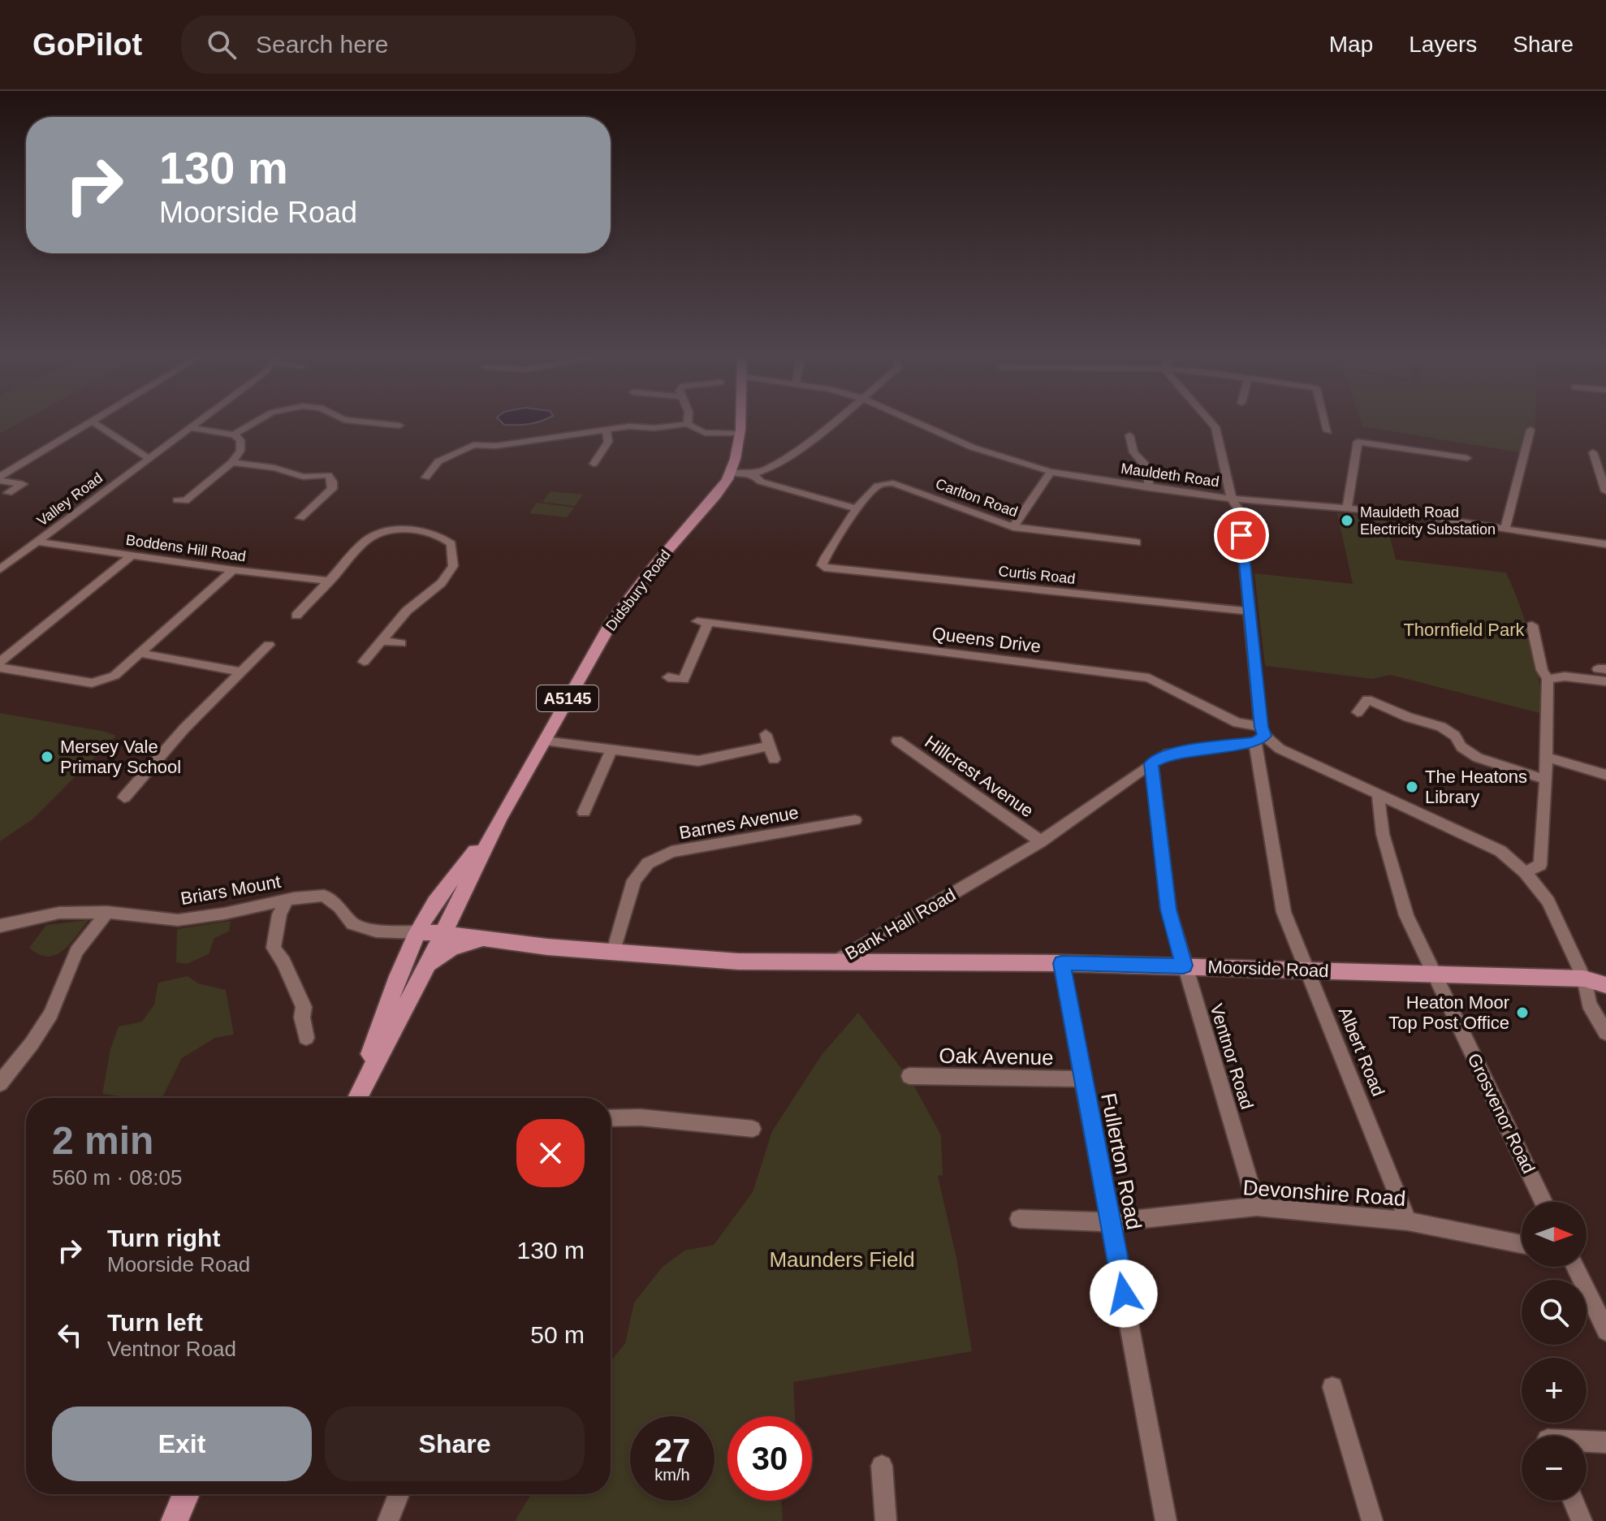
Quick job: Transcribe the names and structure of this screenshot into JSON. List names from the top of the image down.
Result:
{
  "streets": {
    "main road": [
      "Didsbury Road",
      "A5145",
      "Bank Hall Road",
      "Moorside Road"
    ],
    "street": [
      "Mauldeth Road",
      "Carlton Road",
      "Valley Road",
      "Boddens Hill Road",
      "Curtis Road",
      "Queens Drive",
      "Hillcrest Avenue",
      "Barnes Avenue",
      "Briars Mount",
      "Albert Road",
      "Oak Avenue",
      "Ventnor Road",
      "Grosvenor Road",
      "Fullerton Road",
      "Devonshire Road"
    ]
  },
  "crossings": [
    ["Mauldeth Road", "Albert Road"],
    ["Carlton Road", "Curtis Road"],
    ["Valley Road", "Boddens Hill Road"],
    ["Curtis Road", "Albert Road"],
    ["Didsbury Road", "Briars Mount"],
    ["Didsbury Road", "Bank Hall Road"],
    ["Queens Drive", "Bank Hall Road"],
    ["Queens Drive", "Albert Road"],
    ["Hillcrest Avenue", "Bank Hall Road"],
    ["Barnes Avenue", "Bank Hall Road"],
    ["Bank Hall Road", "Moorside Road"],
    ["Bank Hall Road", "Albert Road"],
    ["Bank Hall Road", "Ventnor Road"],
    ["Moorside Road", "Albert Road"],
    ["Moorside Road", "Ventnor Road"],
    ["Moorside Road", "Grosvenor Road"],
    ["Moorside Road", "Fullerton Road"],
    ["Albert Road", "Devonshire Road"],
    ["Oak Avenue", "Fullerton Road"],
    ["Ventnor Road", "Devonshire Road"],
    ["Fullerton Road", "Devonshire Road"]
  ],
  "parks": ["Thornfield Park", "Maunders Field"],
  "places": [
    "Mauldeth Road Electricity Substation",
    "Mersey Vale Primary School",
    "The Heatons Library",
    "Heaton Moor Top Post Office"
  ],
  "north": "right",
  "page": {
    "header": "GoPilot",
    "search": "Search here",
    "nav": ["Map", "Layers", "Share"],
    "turn": ["130 m", "Moorside Road"],
    "heading": ["2 min", "560 m · 08:05"],
    "map_buttons": ["+", "−"],
    "list": [
      {
        "name": "Turn right",
        "note": "Moorside Road",
        "value": "130 m"
      },
      {
        "name": "Turn left",
        "note": "Ventnor Road",
        "value": "50 m"
      }
    ],
    "buttons": ["Exit", "Share"],
    "speed": "27 km/h",
    "limit": "30"
  }
}
